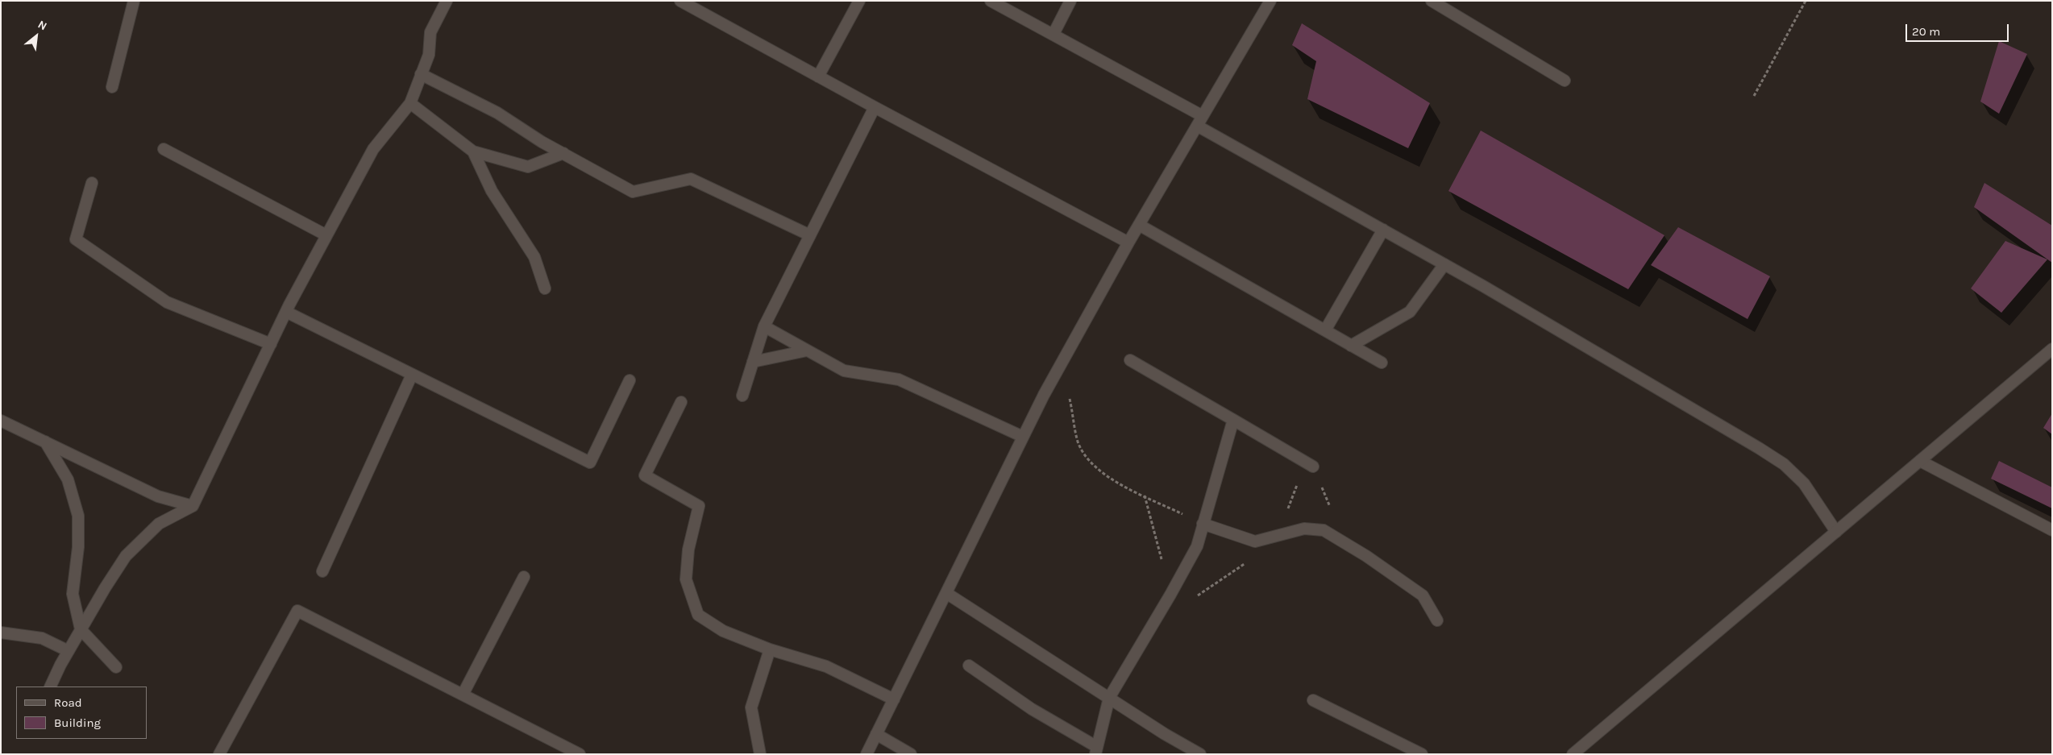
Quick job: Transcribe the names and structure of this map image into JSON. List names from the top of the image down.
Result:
{
  "legend": ["Road", "Building"],
  "scale_bar": "20 m",
  "north": "top right"
}
